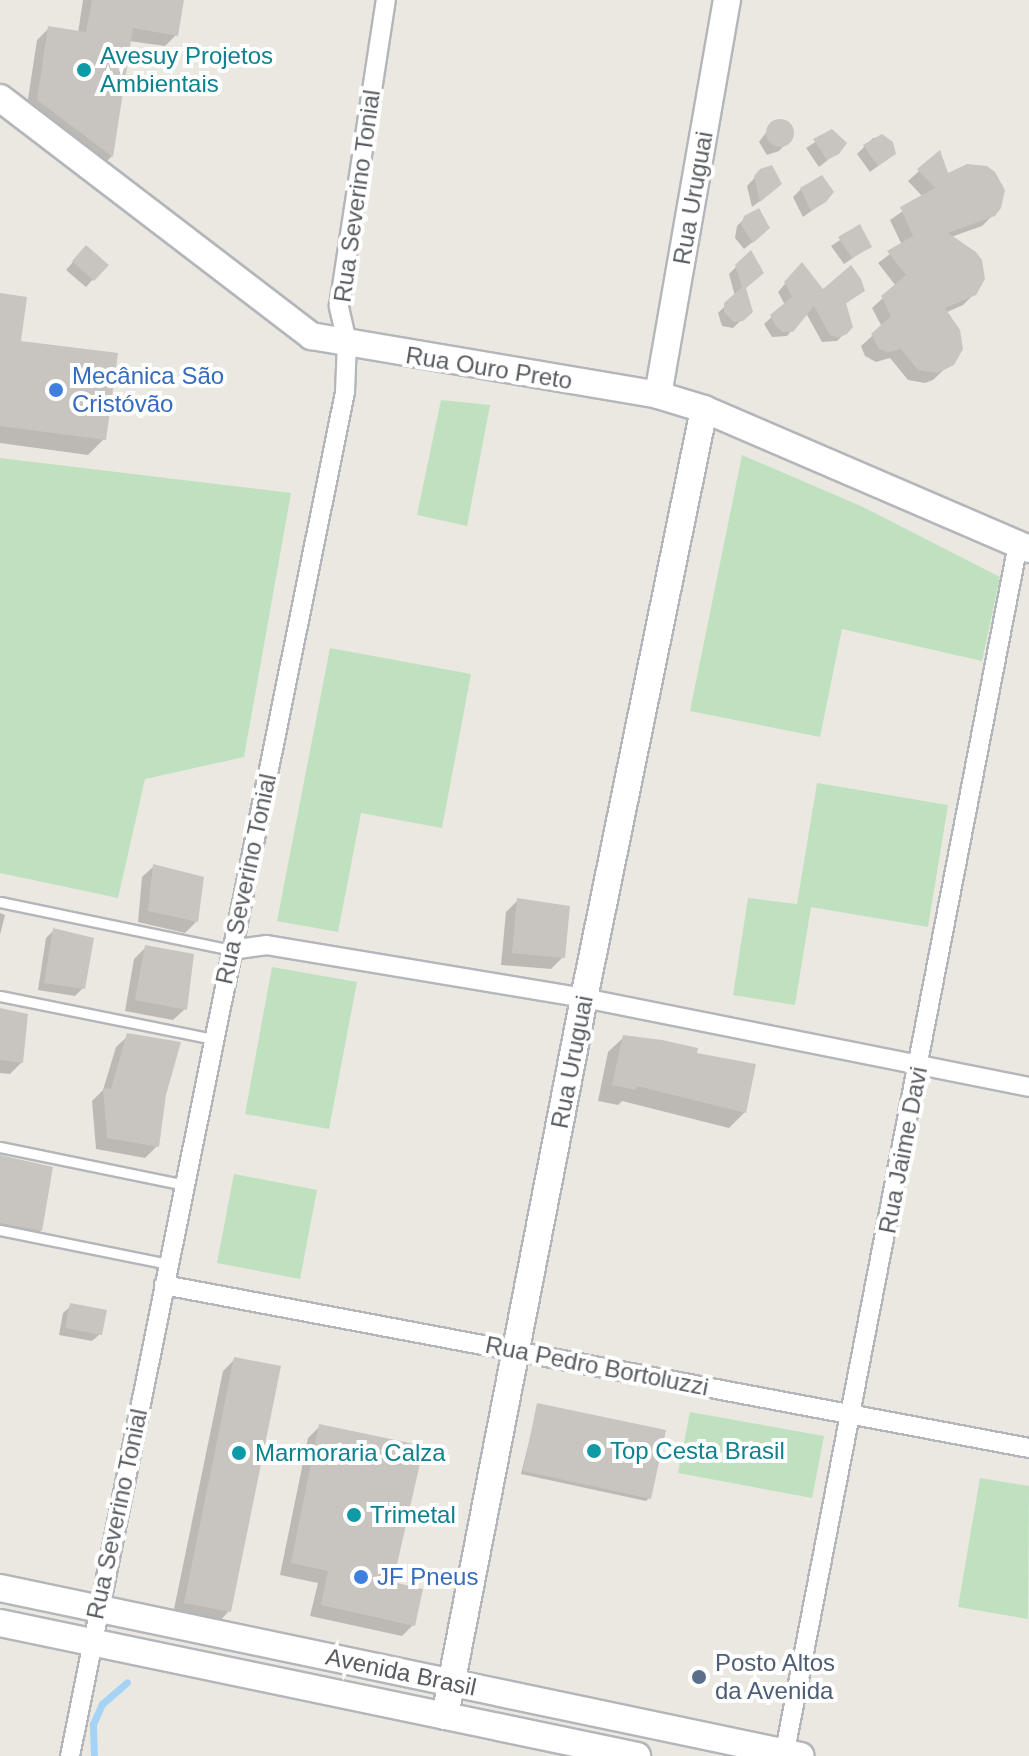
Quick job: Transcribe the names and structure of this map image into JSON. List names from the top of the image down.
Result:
{
  "streets": {
    "street": [
      "Rua Severino Tonial",
      "Rua Uruguai",
      "Rua Ouro Preto",
      "Rua Jaime Davi",
      "Rua Pedro Bortoluzzi",
      "Avenida Brasil"
    ]
  },
  "crossings": [
    ["Rua Severino Tonial", "Rua Ouro Preto"],
    ["Rua Severino Tonial", "Rua Pedro Bortoluzzi"],
    ["Rua Severino Tonial", "Avenida Brasil"],
    ["Rua Uruguai", "Rua Ouro Preto"],
    ["Rua Uruguai", "Rua Pedro Bortoluzzi"],
    ["Rua Uruguai", "Avenida Brasil"],
    ["Rua Ouro Preto", "Rua Jaime Davi"],
    ["Rua Jaime Davi", "Rua Pedro Bortoluzzi"],
    ["Rua Jaime Davi", "Avenida Brasil"]
  ],
  "places": [
    "Avesuy Projetos Ambientais",
    "Mecânica São Cristóvão",
    "Top Cesta Brasil",
    "Marmoraria Calza",
    "Trimetal",
    "JF Pneus",
    "Posto Altos da Avenida"
  ]
}
